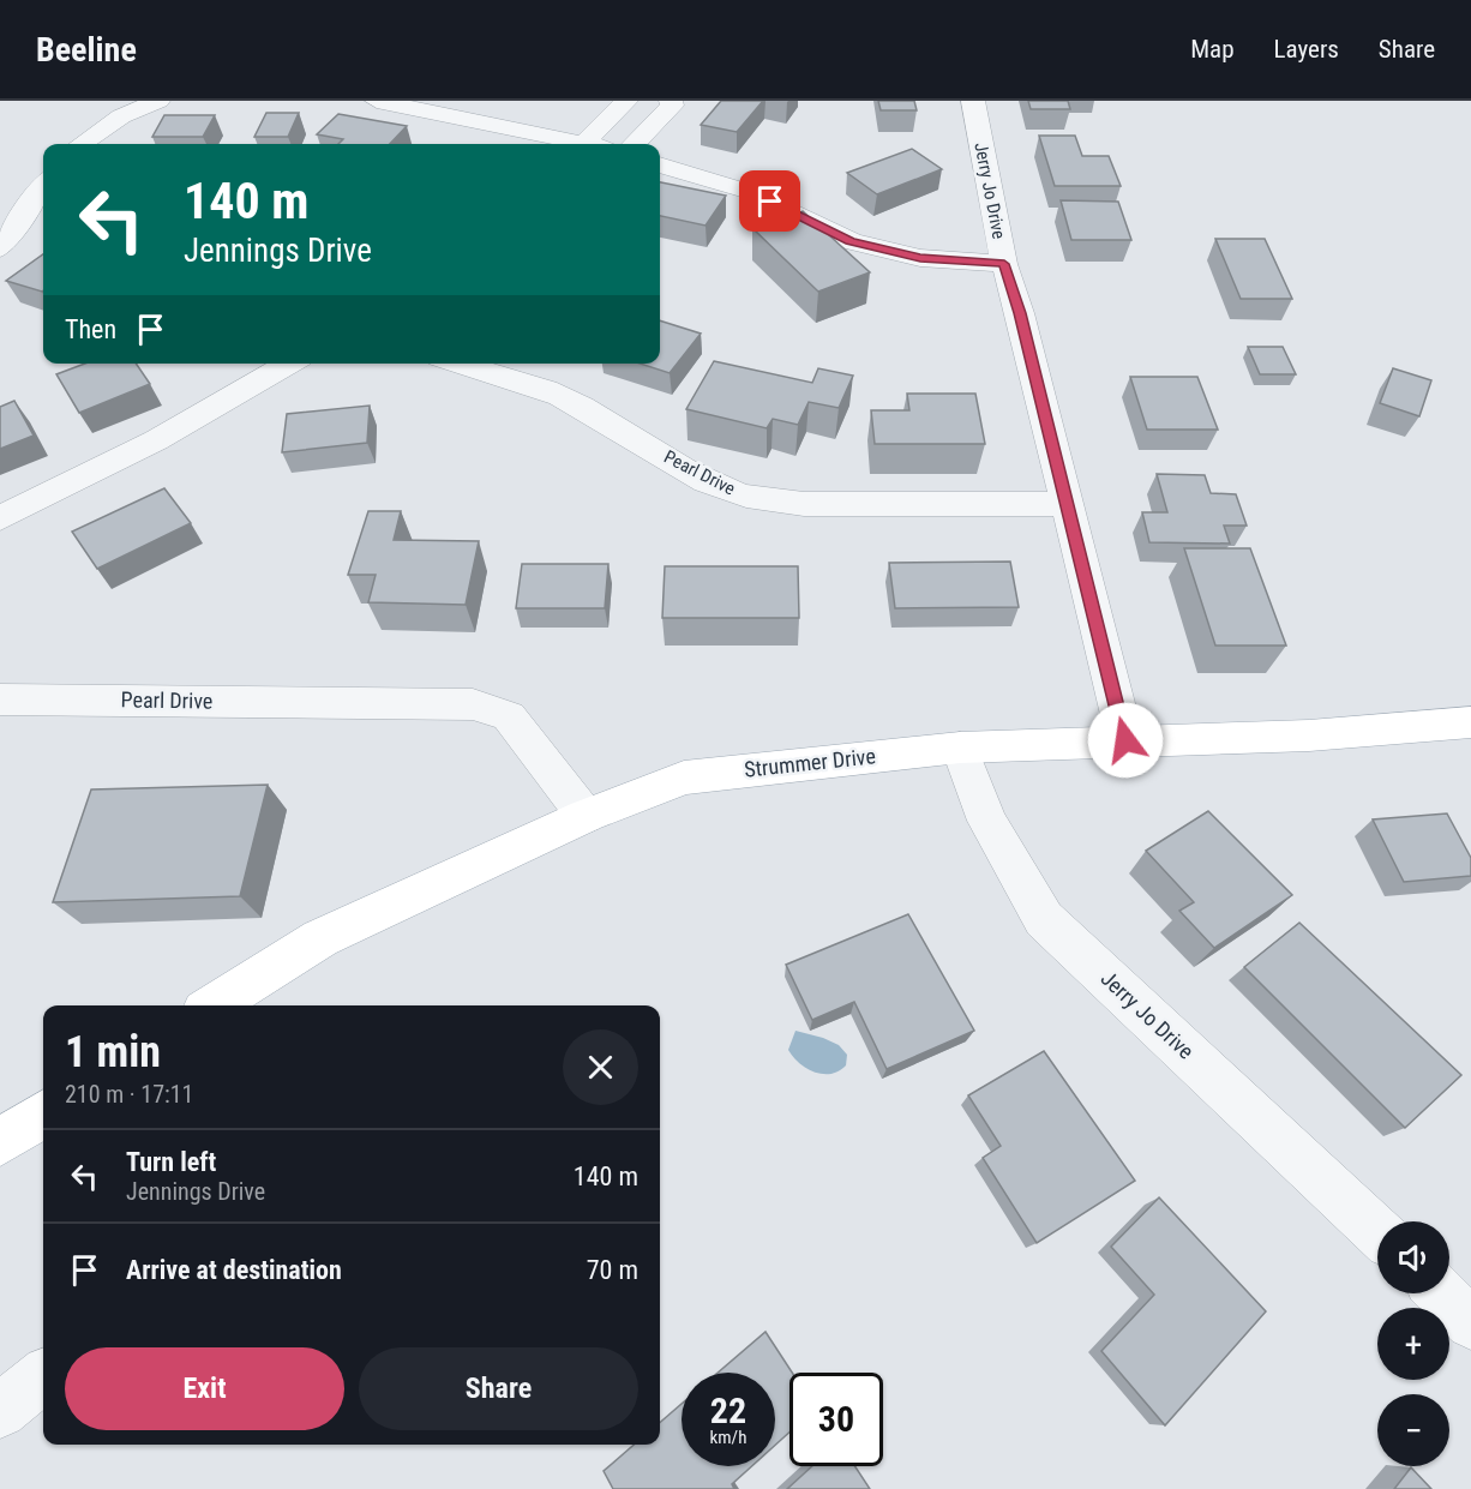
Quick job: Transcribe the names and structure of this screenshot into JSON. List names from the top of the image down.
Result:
{
  "streets": {
    "main road": ["Strummer Drive"],
    "street": ["Jerry Jo Drive", "Pearl Drive"]
  },
  "crossings": [
    ["Jerry Jo Drive", "Pearl Drive"],
    ["Jerry Jo Drive", "Strummer Drive"],
    ["Pearl Drive", "Strummer Drive"]
  ],
  "page": {
    "header": "Beeline",
    "nav": ["Map", "Layers", "Share"],
    "turn": ["140 m", "Jennings Drive"],
    "then": "Then",
    "heading": ["1 min", "210 m · 17:11"],
    "list": [
      {
        "name": "Turn left",
        "note": "Jennings Drive",
        "value": "140 m"
      },
      {
        "name": "Arrive at destination",
        "value": "70 m"
      }
    ],
    "map_buttons": ["+", "−"],
    "buttons": ["Exit", "Share"],
    "speed": "22 km/h",
    "limit": "30"
  }
}
